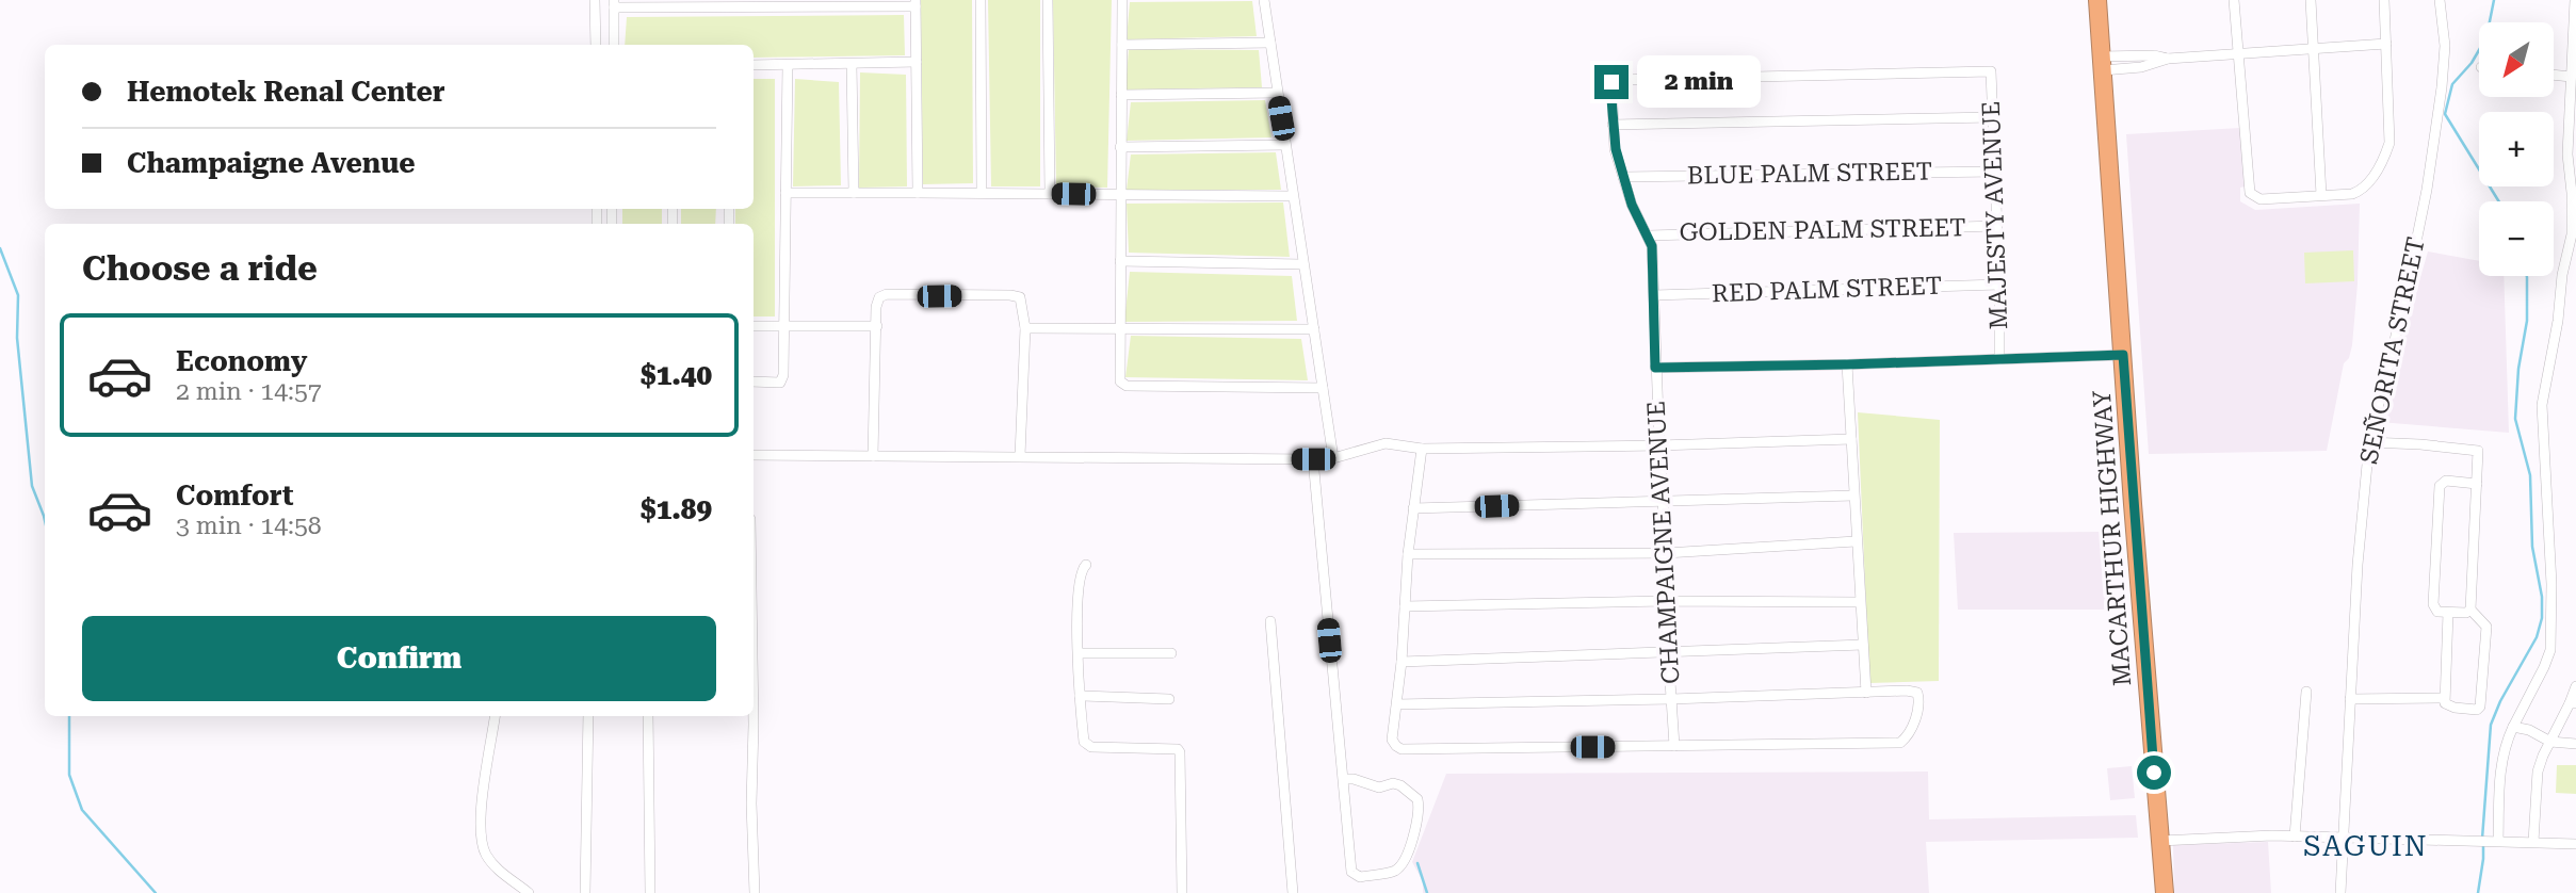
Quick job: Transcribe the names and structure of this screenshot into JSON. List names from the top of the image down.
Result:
{
  "streets": {
    "highway": ["MACARTHUR HIGHWAY"],
    "street": [
      "BLUE PALM STREET",
      "MAJESTY AVENUE",
      "GOLDEN PALM STREET",
      "RED PALM STREET",
      "SEÑORITA STREET",
      "CHAMPAIGNE AVENUE"
    ]
  },
  "crossings": [
    ["BLUE PALM STREET", "MAJESTY AVENUE"],
    ["BLUE PALM STREET", "CHAMPAIGNE AVENUE"],
    ["MAJESTY AVENUE", "GOLDEN PALM STREET"],
    ["MAJESTY AVENUE", "RED PALM STREET"],
    ["MAJESTY AVENUE", "CHAMPAIGNE AVENUE"],
    ["GOLDEN PALM STREET", "CHAMPAIGNE AVENUE"],
    ["RED PALM STREET", "CHAMPAIGNE AVENUE"]
  ],
  "districts": ["SAGUIN"],
  "north": "bottom left",
  "page": {
    "map_buttons": ["+", "−"],
    "banner": ["Hemotek Renal Center", "Champaigne Avenue"],
    "bubble": "2 min",
    "heading": "Choose a ride",
    "list": [
      {
        "name": "Economy",
        "note": "2 min · 14:57",
        "value": "$1.40"
      },
      {
        "name": "Comfort",
        "note": "3 min · 14:58",
        "value": "$1.89"
      }
    ],
    "buttons": "Confirm"
  }
}
